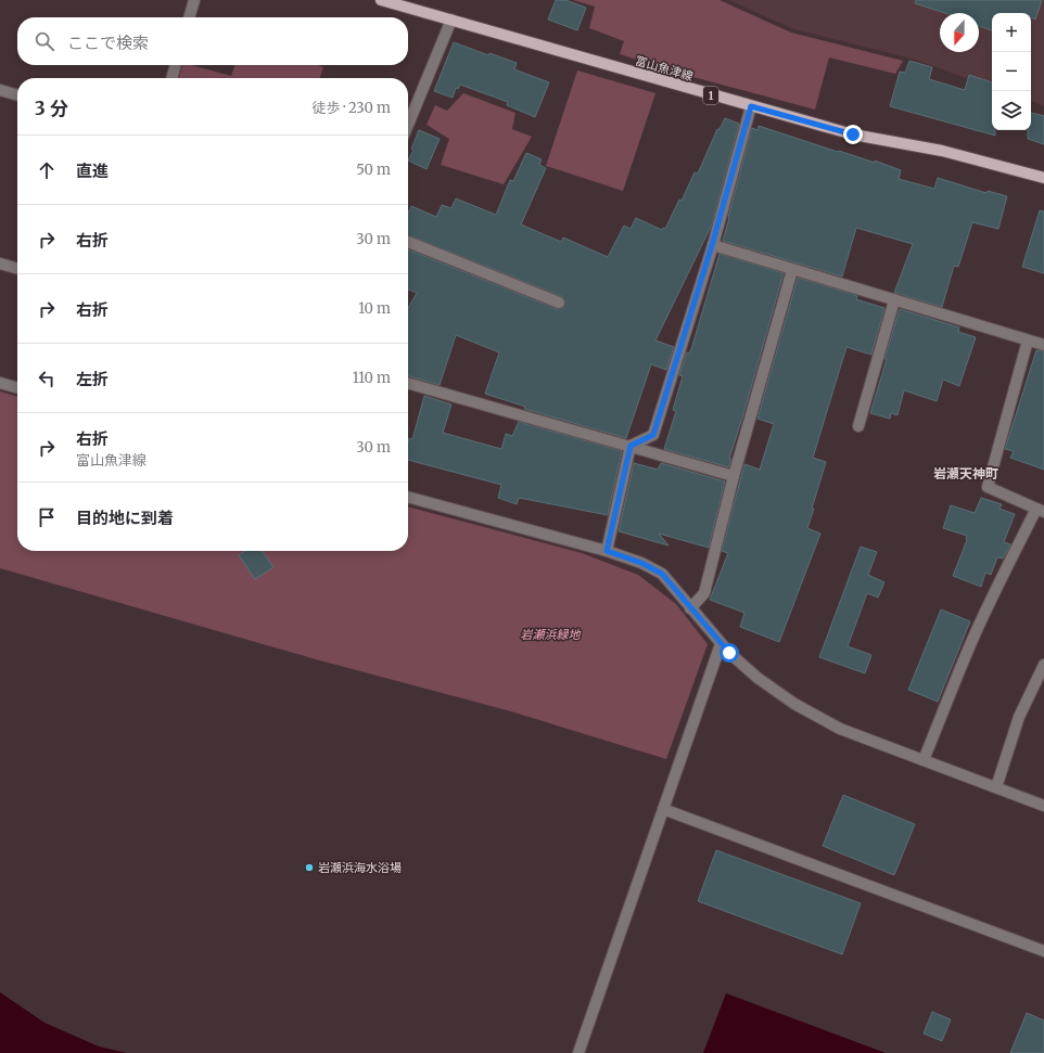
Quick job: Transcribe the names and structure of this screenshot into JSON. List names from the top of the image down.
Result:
{
  "streets": {
    "main road": ["富山魚津線", "1"]
  },
  "districts": ["岩瀬天神町"],
  "parks": ["岩瀬浜緑地"],
  "places": ["岩瀬浜海水浴場"],
  "north": "bottom",
  "page": {
    "map_buttons": ["+", "−"],
    "search": "ここで検索",
    "heading": ["3 分", "徒歩 · 230 m"],
    "list": [
      ["直進", "50 m"],
      ["右折", "30 m"],
      ["右折", "10 m"],
      ["左折", "110 m"],
      ["右折", "富山魚津線", "30 m"],
      "目的地に到着"
    ]
  }
}
